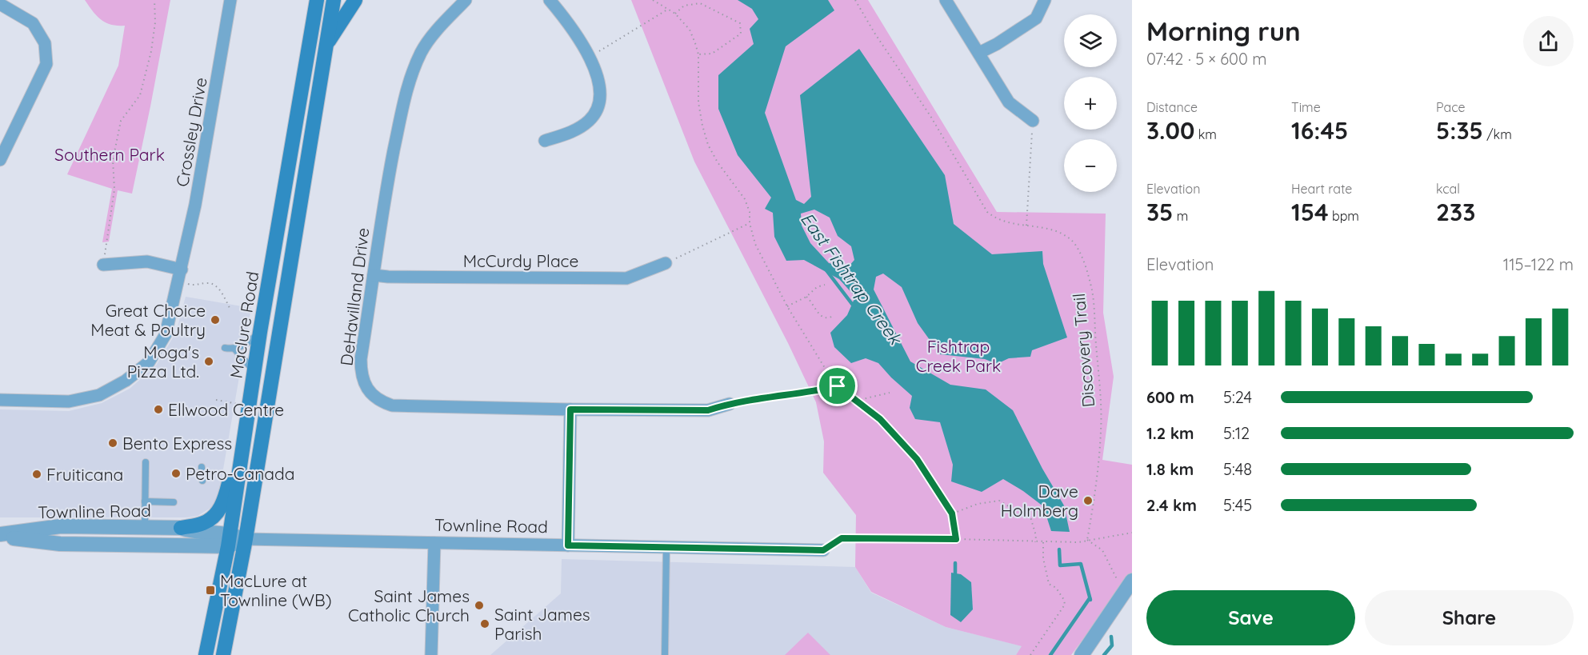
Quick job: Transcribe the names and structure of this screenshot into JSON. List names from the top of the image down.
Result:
{
  "streets": {
    "main road": ["Maclure Road"],
    "street": [
      "Crossley Drive",
      "McCurdy Place",
      "DeHavilland Drive",
      "Townline Road"
    ],
    "path": ["Discovery Trail"]
  },
  "crossings": [
    ["McCurdy Place", "DeHavilland Drive"],
    ["Maclure Road", "Townline Road"]
  ],
  "water": ["East Fishtrap Creek"],
  "parks": ["Southern Park", "Fishtrap Creek Park"],
  "places": {
    "other": [
      "Great Choice Meat & Poultry",
      "Moga's Pizza Ltd.",
      "Ellwood Centre",
      "Bento Express",
      "Petro-Canada",
      "Fruiticana",
      "Dave Holmberg",
      "Saint James Catholic Church",
      "Saint James Parish"
    ],
    "transit": ["MacLure at Townline (WB)"]
  },
  "page": {
    "heading": ["Morning run", "07:42 · 5 × 600 m"],
    "map_buttons": ["+", "−"],
    "stats": [
      ["Distance", "3.00 km"],
      ["Time", "16:45"],
      ["Pace", "5:35 /km"],
      ["Elevation", "35 m"],
      ["Heart rate", "154 bpm"],
      ["kcal", "233"]
    ],
    "chart": ["Elevation", "115–122 m"],
    "list": [
      {
        "name": "600 m",
        "note": "5:24"
      },
      {
        "name": "1.2 km",
        "note": "5:12"
      },
      {
        "name": "1.8 km",
        "note": "5:48"
      },
      {
        "name": "2.4 km",
        "note": "5:45"
      }
    ],
    "buttons": ["Save", "Share"]
  }
}
